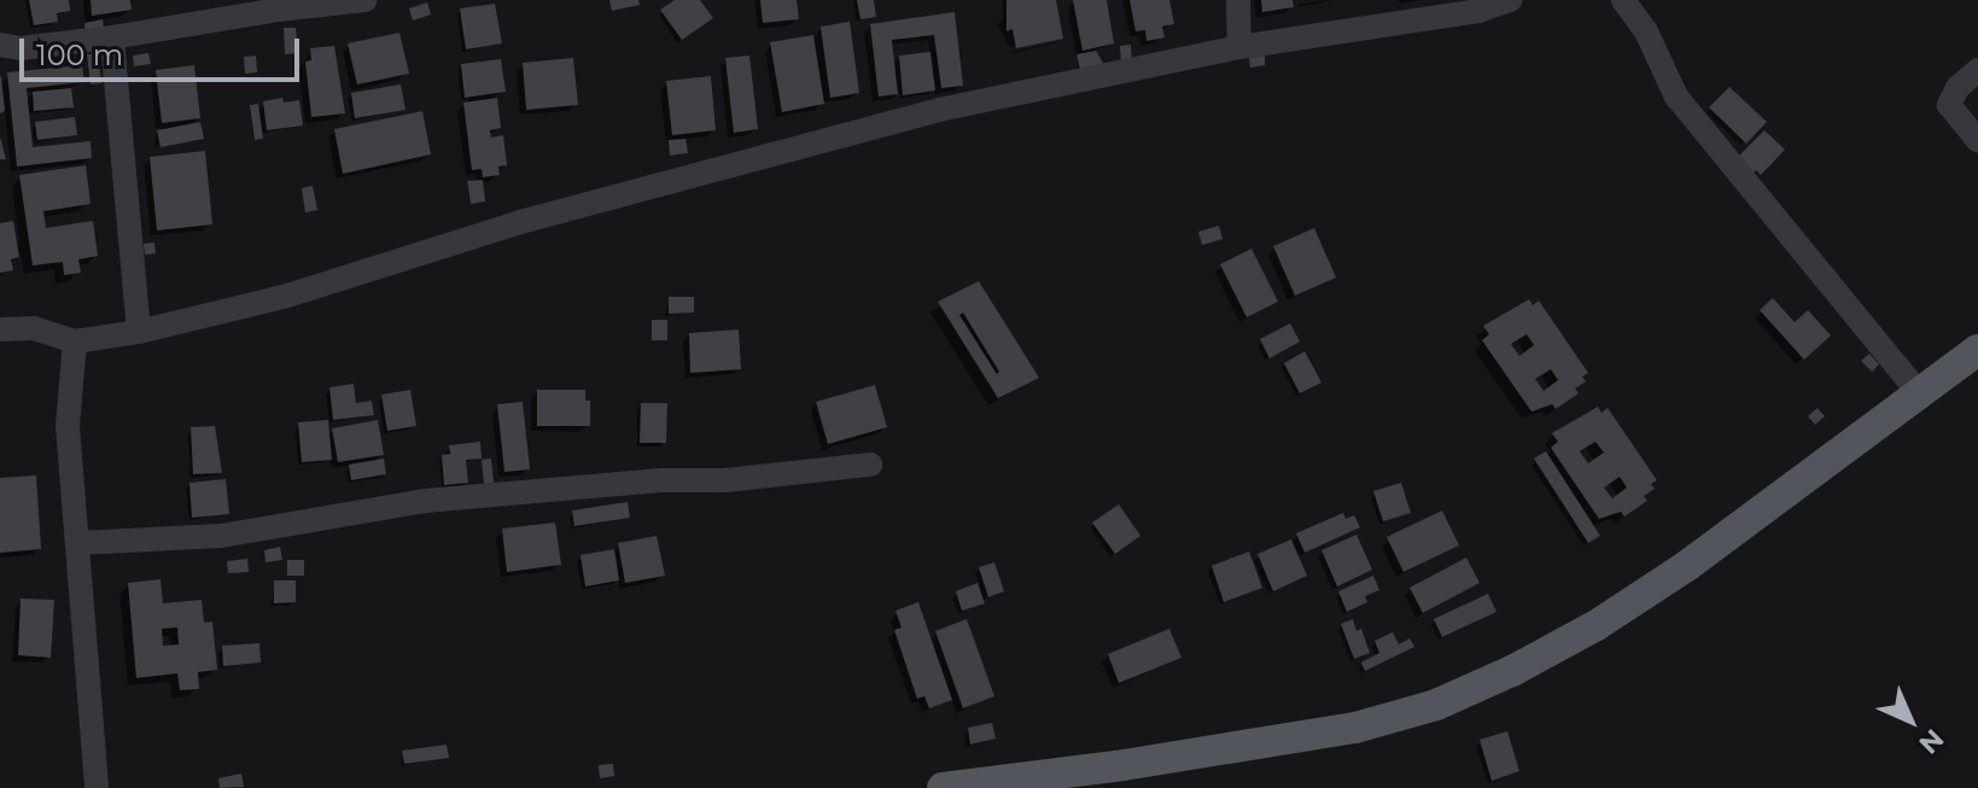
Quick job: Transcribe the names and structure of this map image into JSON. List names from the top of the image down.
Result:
{
  "scale_bar": "100 m",
  "north": "bottom right"
}
